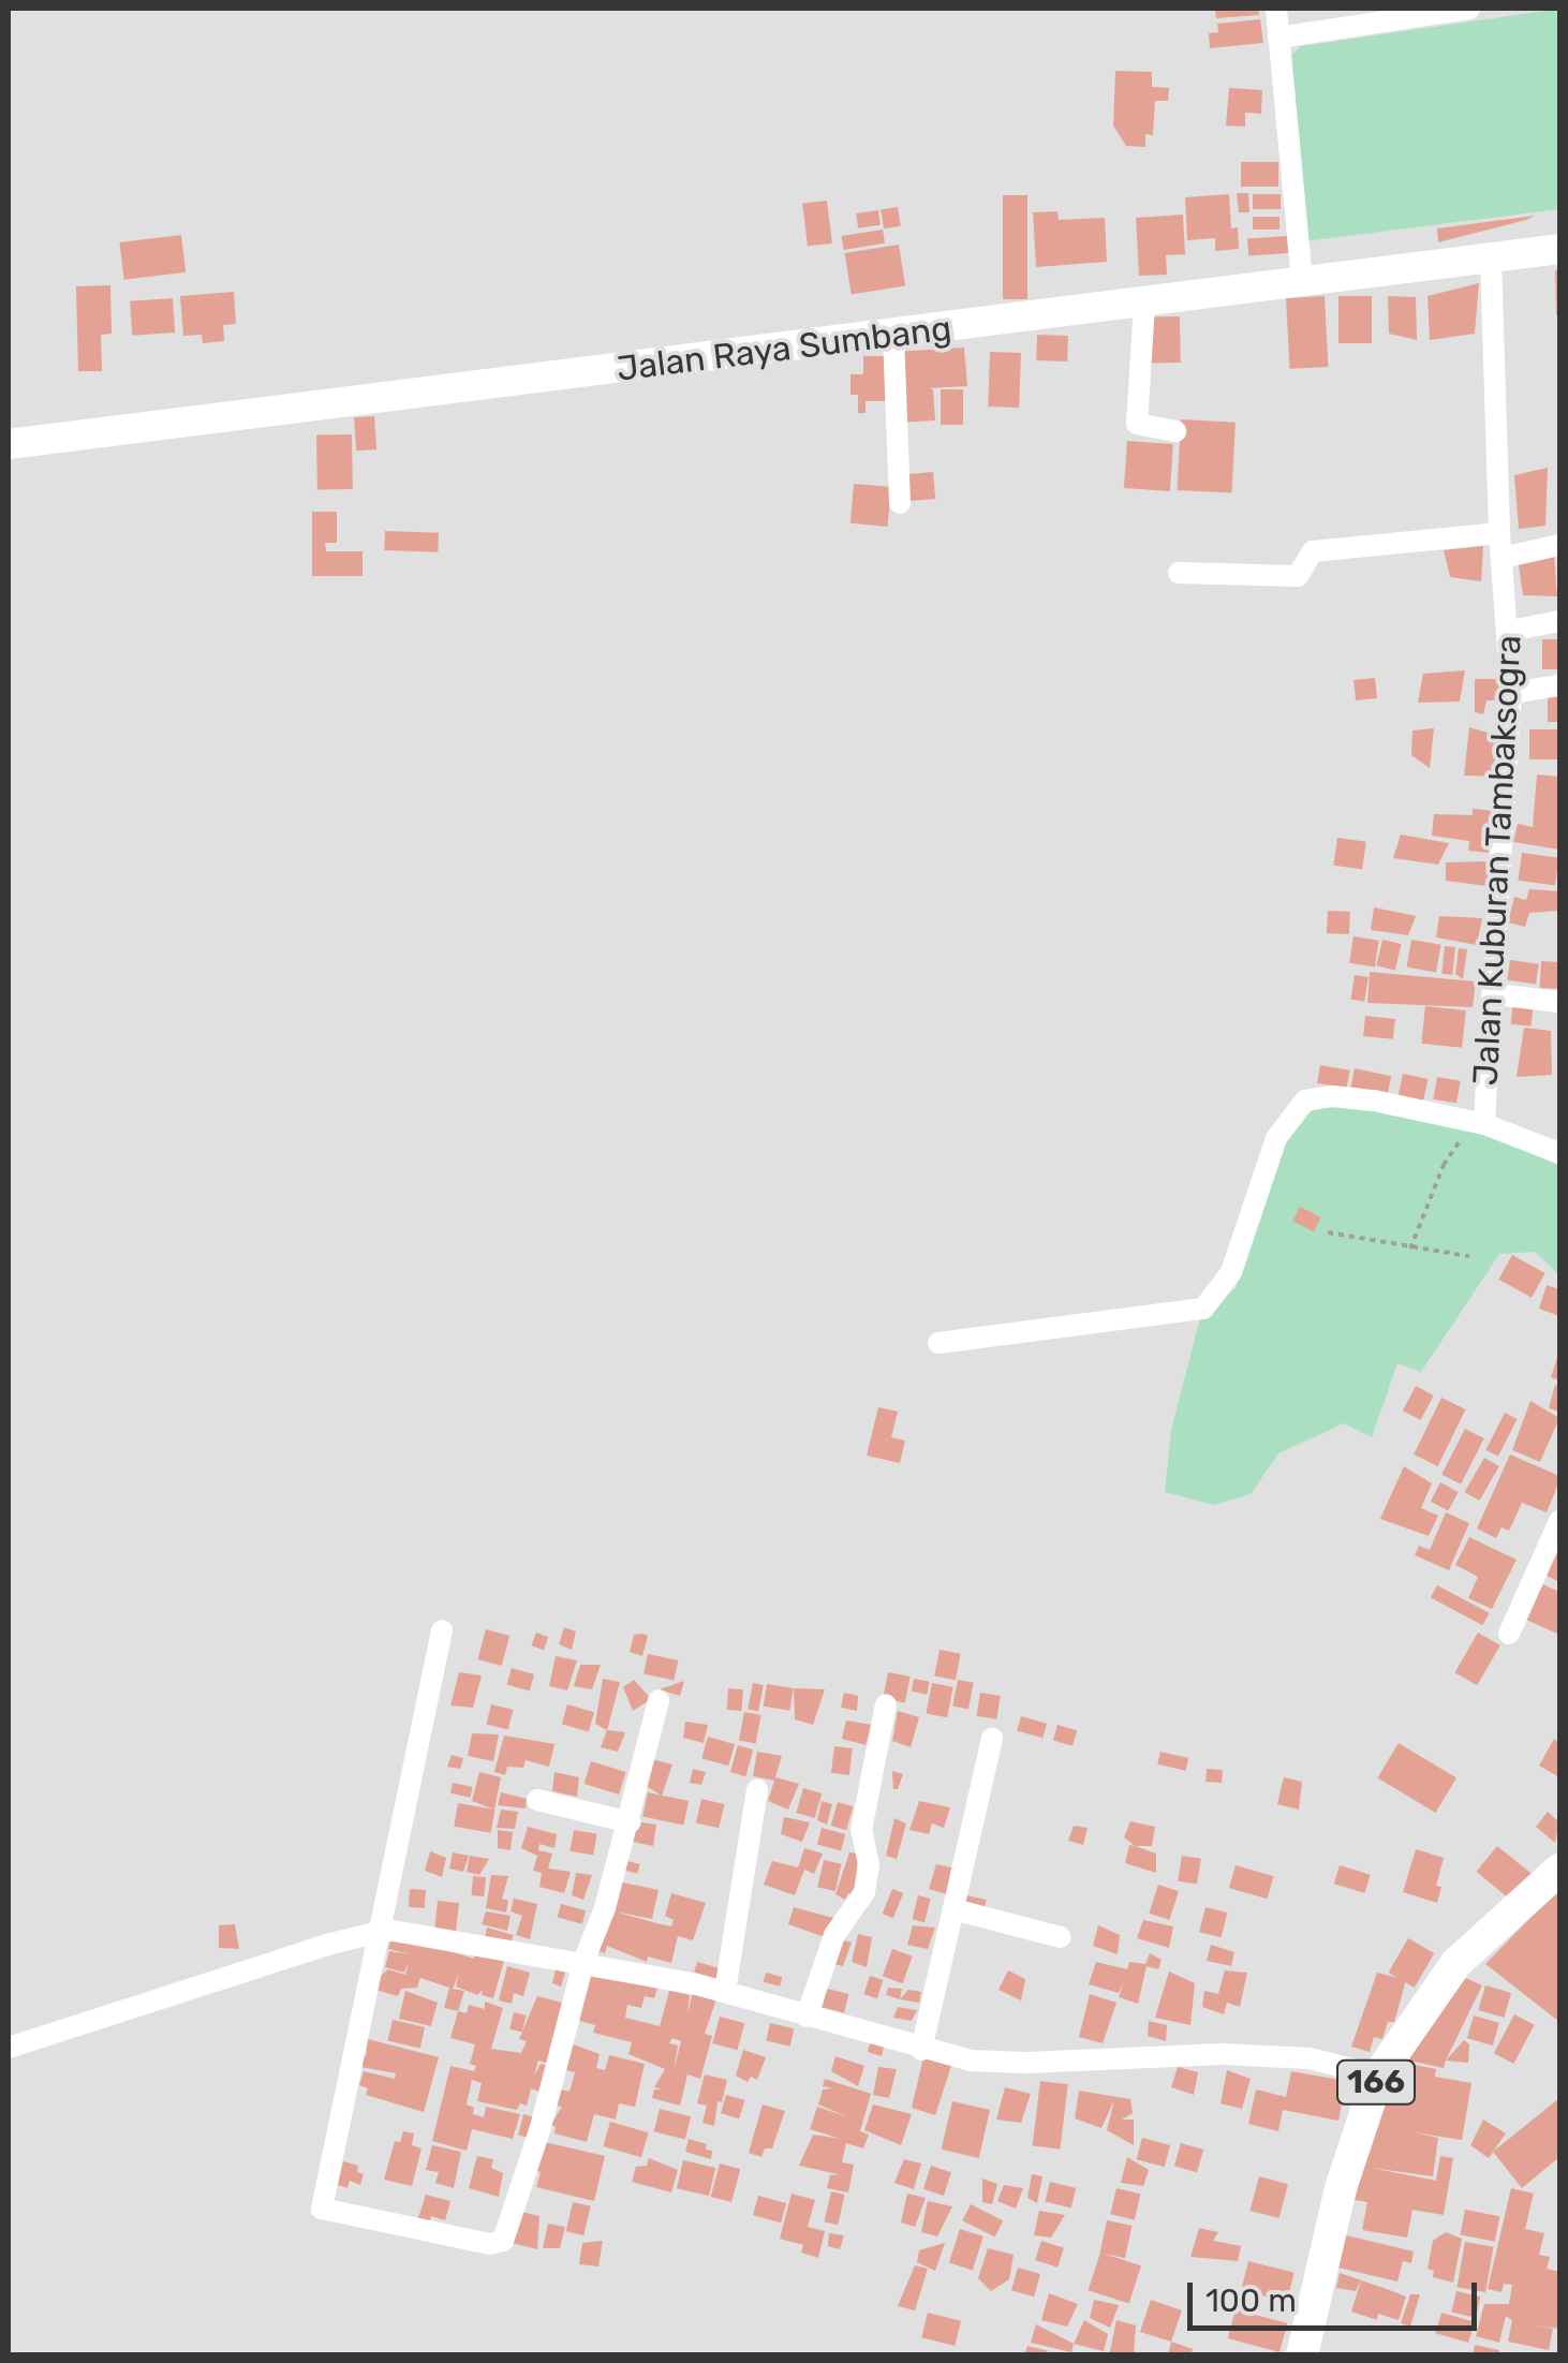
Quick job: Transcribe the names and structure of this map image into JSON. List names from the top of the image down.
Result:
{
  "streets": {
    "main road": ["166"],
    "street": ["Jalan Raya Sumbang", "Jalan Kuburan Tambaksogra"]
  },
  "crossings": [
    ["Jalan Raya Sumbang", "Jalan Kuburan Tambaksogra"]
  ],
  "scale_bar": "100 m"
}
